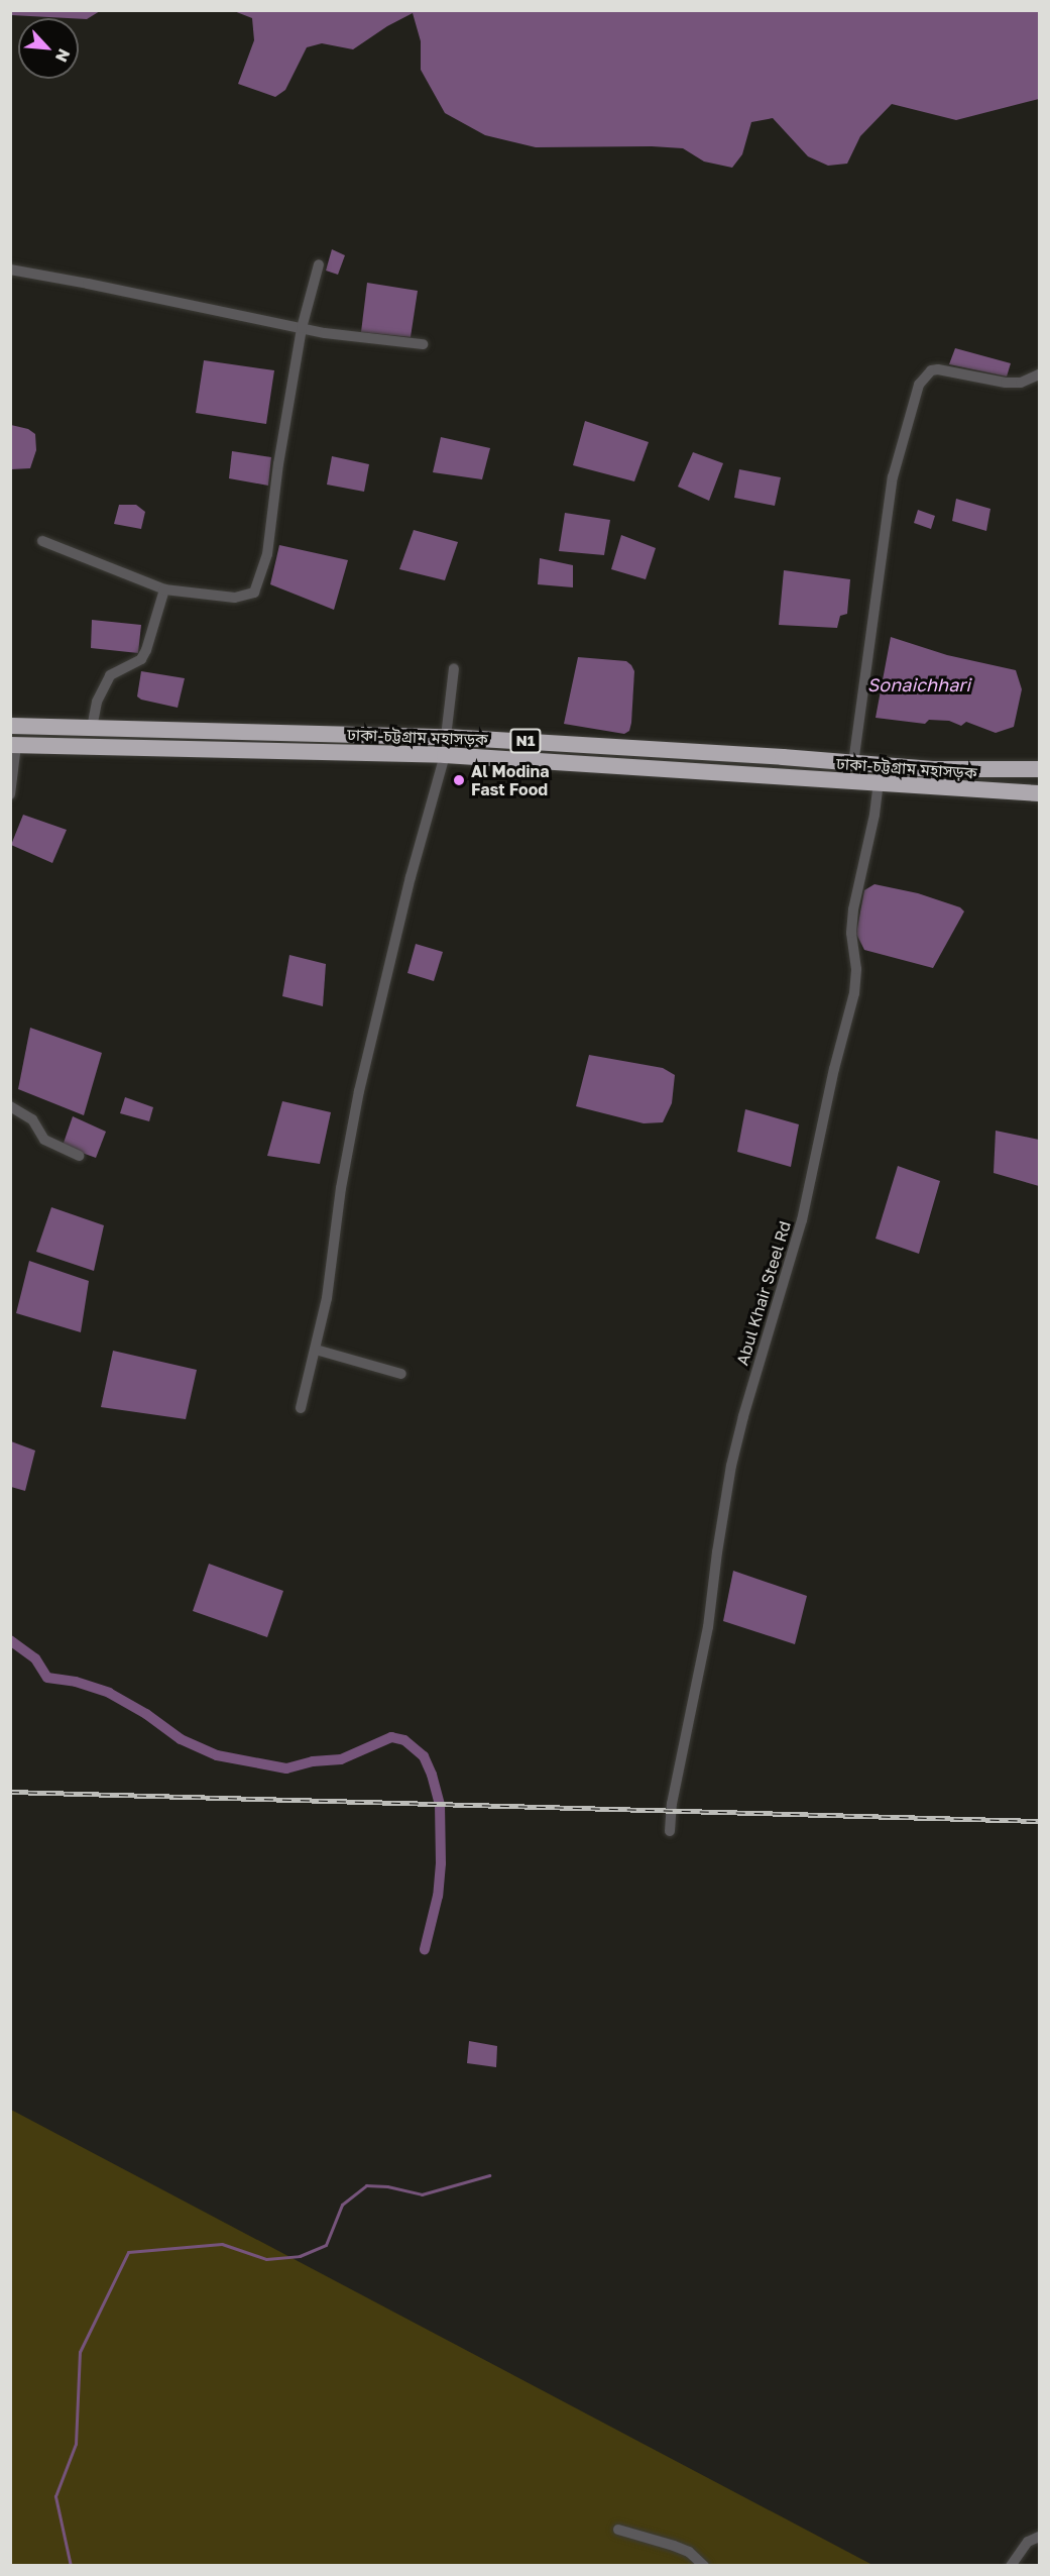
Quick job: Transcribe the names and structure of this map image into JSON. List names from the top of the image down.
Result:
{
  "streets": {
    "highway": ["ঢাকা-চট্টগ্রাম মহাসড়ক", "N1"],
    "street": ["Abul Khair Steel Rd"]
  },
  "crossings": [
    ["ঢাকা-চট্টগ্রাম মহাসড়ক", "Abul Khair Steel Rd"]
  ],
  "water": ["Sonaichhari"],
  "places": ["Al Modina Fast Food"],
  "north": "bottom right"
}
